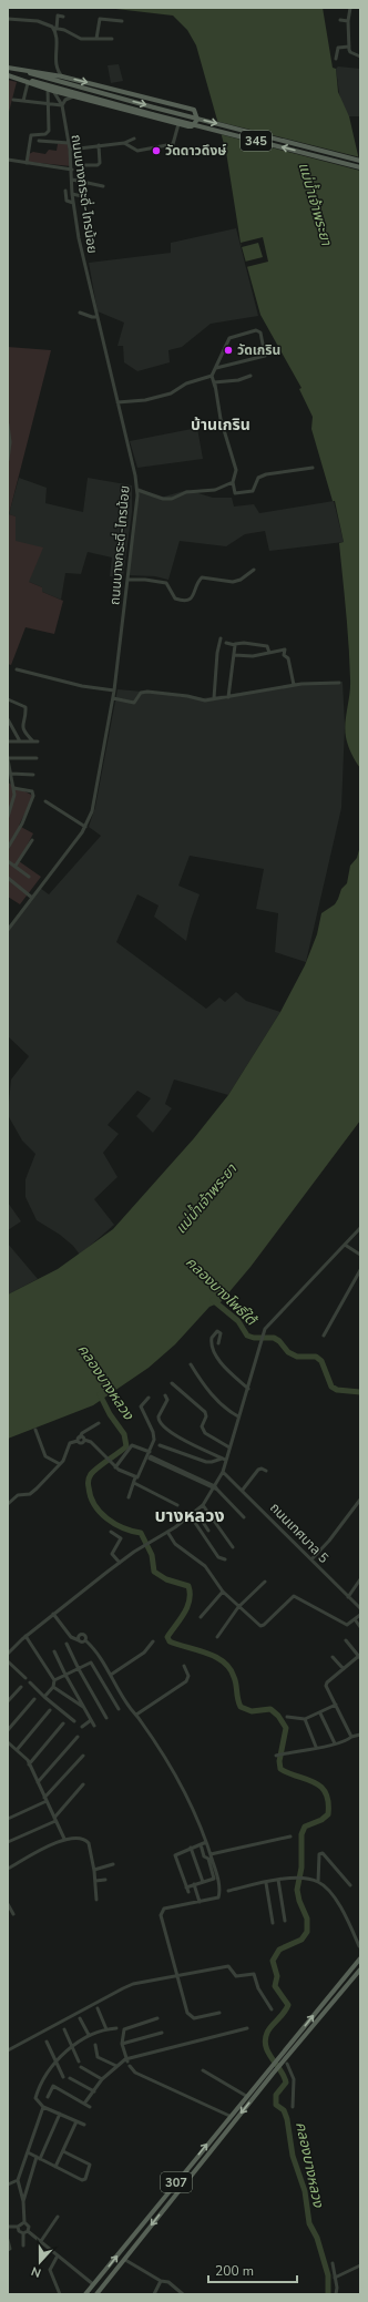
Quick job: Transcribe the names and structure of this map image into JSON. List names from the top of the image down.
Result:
{
  "streets": {
    "main road": ["345", "307"],
    "street": ["ถนนบางกระดี่-ไทรน้อย", "ถนนเทศบาล 5"]
  },
  "districts": ["บ้านเกริน", "บางหลวง"],
  "water": ["แม่น้ำเจ้าพระยา", "คลองบางโพธิ์ใต้", "คลองบางหลวง"],
  "places": ["วัดดาวดึงษ์", "วัดเกริน"],
  "scale_bar": "200 m",
  "north": "bottom"
}
